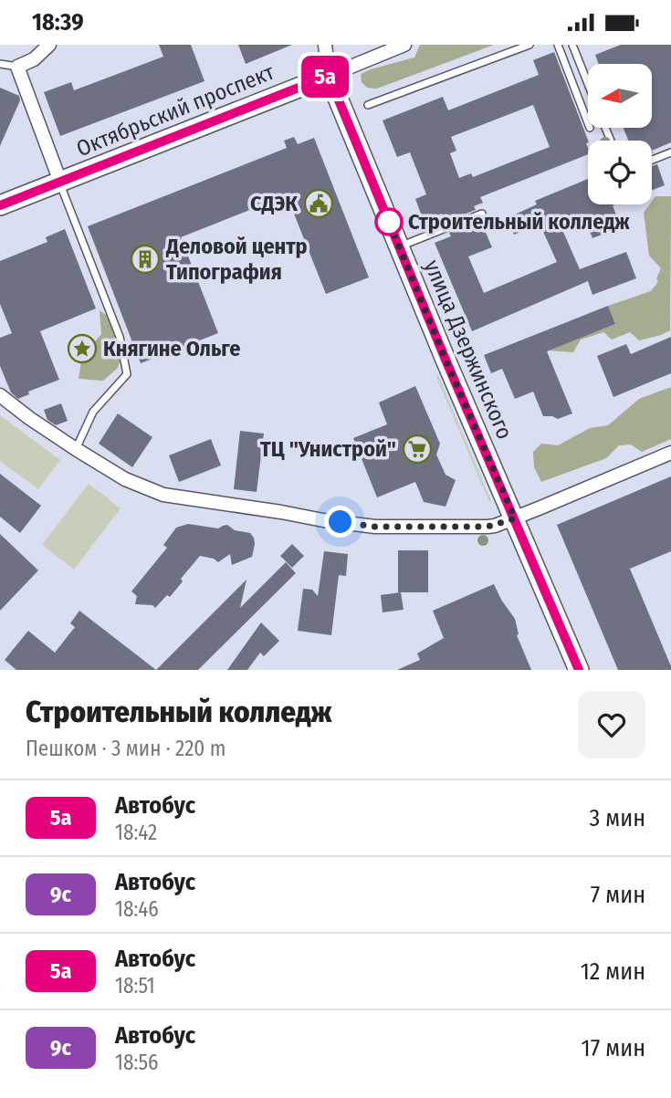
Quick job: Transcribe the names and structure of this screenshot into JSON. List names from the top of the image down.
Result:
{
  "streets": {
    "main road": ["Октябрьский проспект", "улица Дзержинского"]
  },
  "crossings": [
    ["Октябрьский проспект", "улица Дзержинского"]
  ],
  "places": {
    "public building": ["СДЭК"],
    "other": ["Строительный колледж"],
    "building": ["Деловой центр Типография"],
    "place": ["Княгине Ольге"],
    "supermarket": ["ТЦ \"Унистрой\""]
  },
  "lines": ["bus line 5а"],
  "north": "left",
  "page": {
    "status": "18:39",
    "on_map": "5а",
    "heading": ["Строительный колледж", "Пешком · 3 мин · 220 m"],
    "list": [
      {
        "mark": "5а",
        "name": "Автобус",
        "note": "18:42",
        "value": "3 мин"
      },
      {
        "mark": "9с",
        "name": "Автобус",
        "note": "18:46",
        "value": "7 мин"
      },
      {
        "mark": "5а",
        "name": "Автобус",
        "note": "18:51",
        "value": "12 мин"
      },
      {
        "mark": "9с",
        "name": "Автобус",
        "note": "18:56",
        "value": "17 мин"
      }
    ]
  }
}
